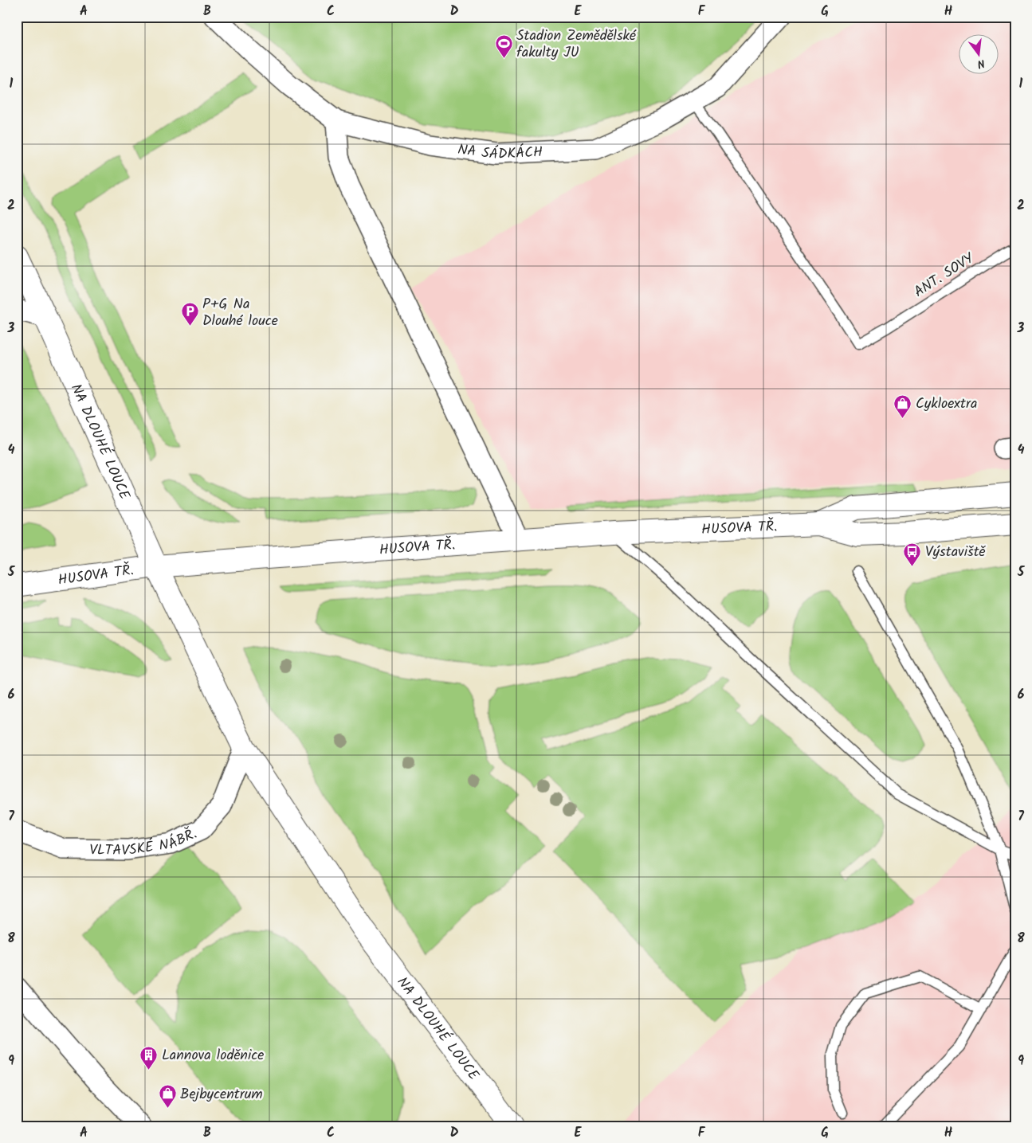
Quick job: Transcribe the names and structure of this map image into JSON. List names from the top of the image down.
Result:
{
  "streets": {
    "street": [
      "NA SÁDKÁCH",
      "NA DLOUHÉ LOUCE",
      "HUSOVA TŘ.",
      "VLTAVSKÉ NÁBŘ."
    ],
    "lane": ["ANT. SOVY"]
  },
  "crossings": [
    ["NA SÁDKÁCH", "ANT. SOVY"],
    ["NA DLOUHÉ LOUCE", "HUSOVA TŘ."],
    ["NA DLOUHÉ LOUCE", "VLTAVSKÉ NÁBŘ."]
  ],
  "places": {
    "sports": ["Stadion Zemědělské fakulty JU"],
    "parking": ["P+G Na Dlouhé louce"],
    "shop": ["Cykloextra", "Bejbycentrum"],
    "bus stop": ["Výstaviště"],
    "building": ["Lannova loděnice"]
  },
  "north": "bottom",
  "grid": {
    "columns": [
      "A",
      "B",
      "C",
      "D",
      "E",
      "F",
      "G",
      "H"
    ],
    "rows": [
      "1",
      "2",
      "3",
      "4",
      "5",
      "6",
      "7",
      "8",
      "9"
    ]
  }
}
